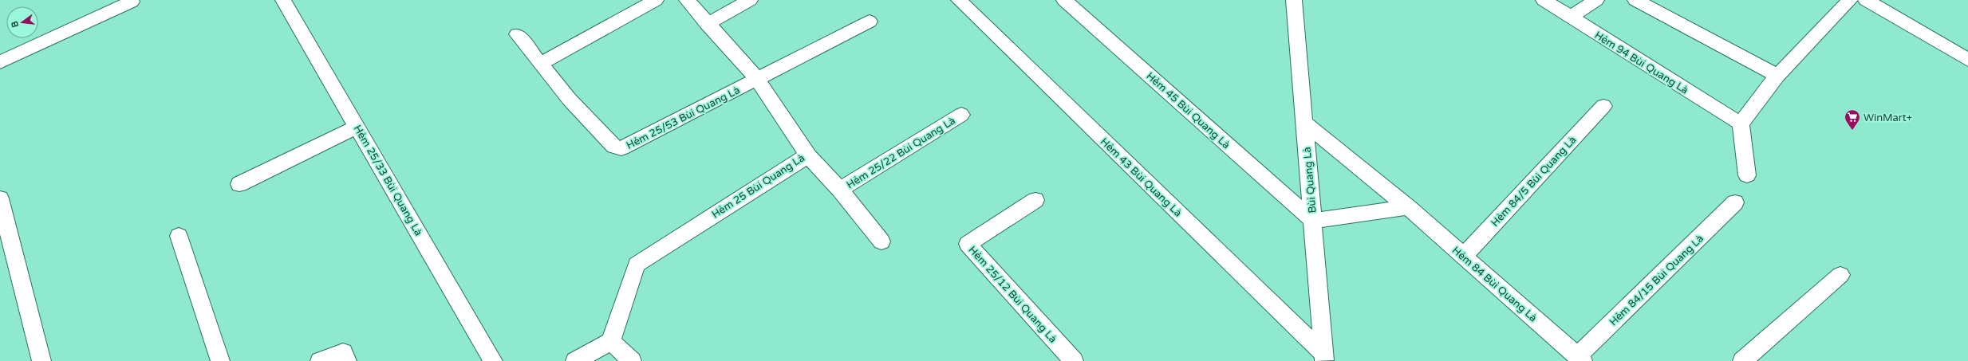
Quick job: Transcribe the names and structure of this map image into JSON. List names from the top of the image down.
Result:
{
  "streets": {
    "street": [
      "Hẻm 94 Bùi Quang Là",
      "Hẻm 45 Bùi Quang Là",
      "Hẻm 25/53 Bùi Quang Là",
      "Hẻm 25/22 Bùi Quang Là",
      "Hẻm 43 Bùi Quang Là",
      "Hẻm 25/33 Bùi Quang Là",
      "Bùi Quang Là",
      "Hẻm 84/5 Bùi Quang Là",
      "Hẻm 25 Bùi Quang Là",
      "Hẻm 84/15 Bùi Quang Là",
      "Hẻm 84 Bùi Quang Là",
      "Hẻm 25/12 Bùi Quang Là"
    ]
  },
  "crossings": [
    ["Hẻm 45 Bùi Quang Là", "Bùi Quang Là"],
    ["Hẻm 25/53 Bùi Quang Là", "Hẻm 25 Bùi Quang Là"],
    ["Hẻm 25/22 Bùi Quang Là", "Hẻm 25 Bùi Quang Là"],
    ["Hẻm 43 Bùi Quang Là", "Bùi Quang Là"],
    ["Bùi Quang Là", "Hẻm 84 Bùi Quang Là"],
    ["Hẻm 84/5 Bùi Quang Là", "Hẻm 84 Bùi Quang Là"],
    ["Hẻm 84/15 Bùi Quang Là", "Hẻm 84 Bùi Quang Là"]
  ],
  "places": {
    "supermarket": ["WinMart+"]
  },
  "north": "left"
}
